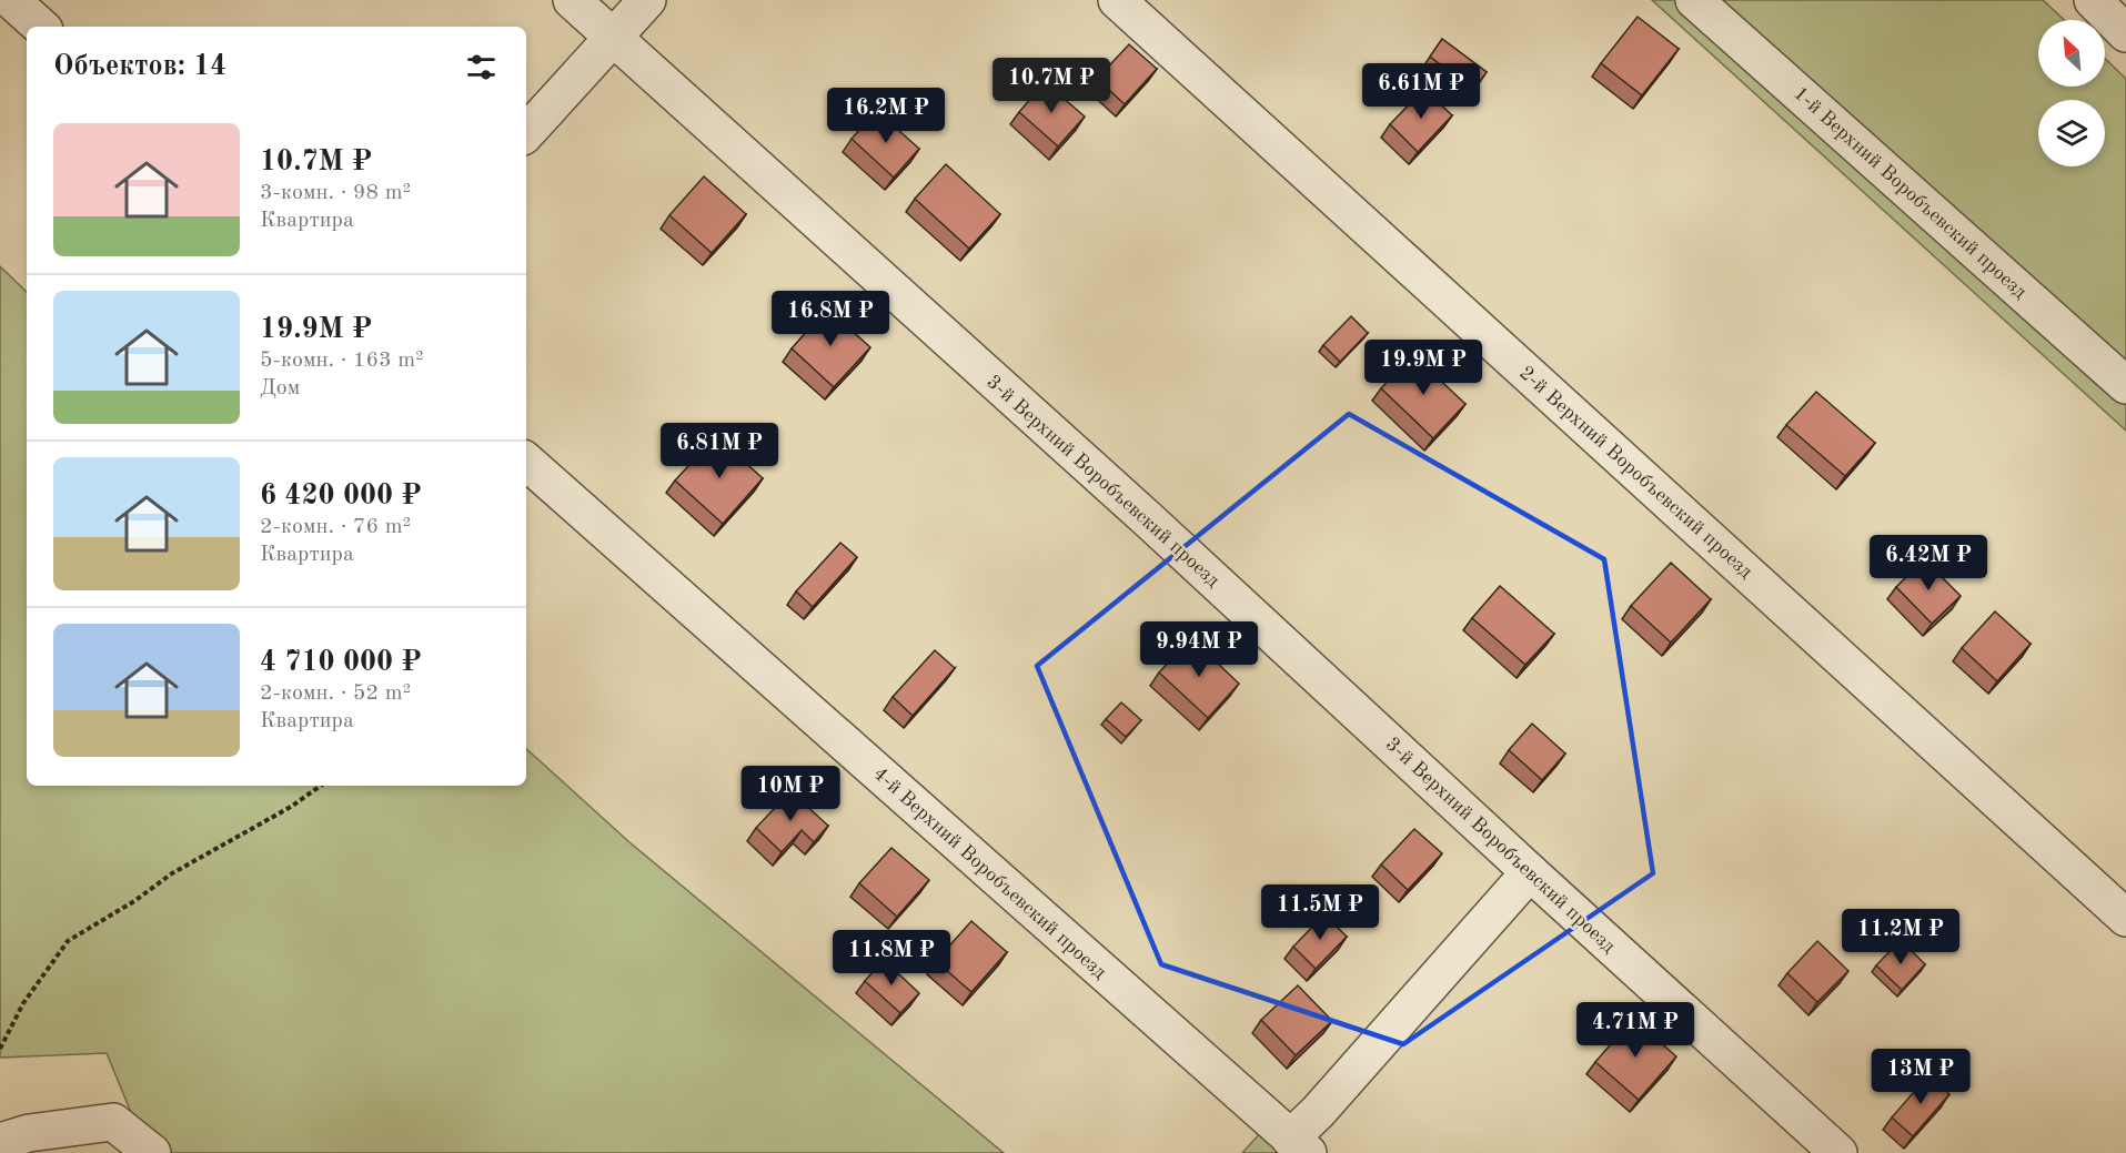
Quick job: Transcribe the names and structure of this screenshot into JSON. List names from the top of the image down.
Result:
{
  "streets": {
    "street": [
      "1-й Верхний Воробъевский проезд",
      "2-й Верхний Воробъевский проезд",
      "3-й Верхний Воробъевский проезд",
      "4-й Верхний Воробъевский проезд"
    ]
  },
  "north": "top left",
  "page": {
    "heading": "Объектов: 14",
    "price": [
      "10.7M ₽",
      "6.61M ₽",
      "16.2M ₽",
      "16.8M ₽",
      "19.9M ₽",
      "6.81M ₽",
      "6.42M ₽",
      "9.94M ₽",
      "10M ₽",
      "11.5M ₽",
      "11.2M ₽",
      "11.8M ₽",
      "4.71M ₽",
      "13M ₽"
    ],
    "list": [
      {
        "name": "10.7M ₽",
        "note": "3-комн. · 98 m² · Квартира"
      },
      {
        "name": "19.9M ₽",
        "note": "5-комн. · 163 m² · Дом"
      },
      {
        "name": "6 420 000 ₽",
        "note": "2-комн. · 76 m² · Квартира"
      },
      {
        "name": "4 710 000 ₽",
        "note": "2-комн. · 52 m² · Квартира"
      }
    ]
  }
}
